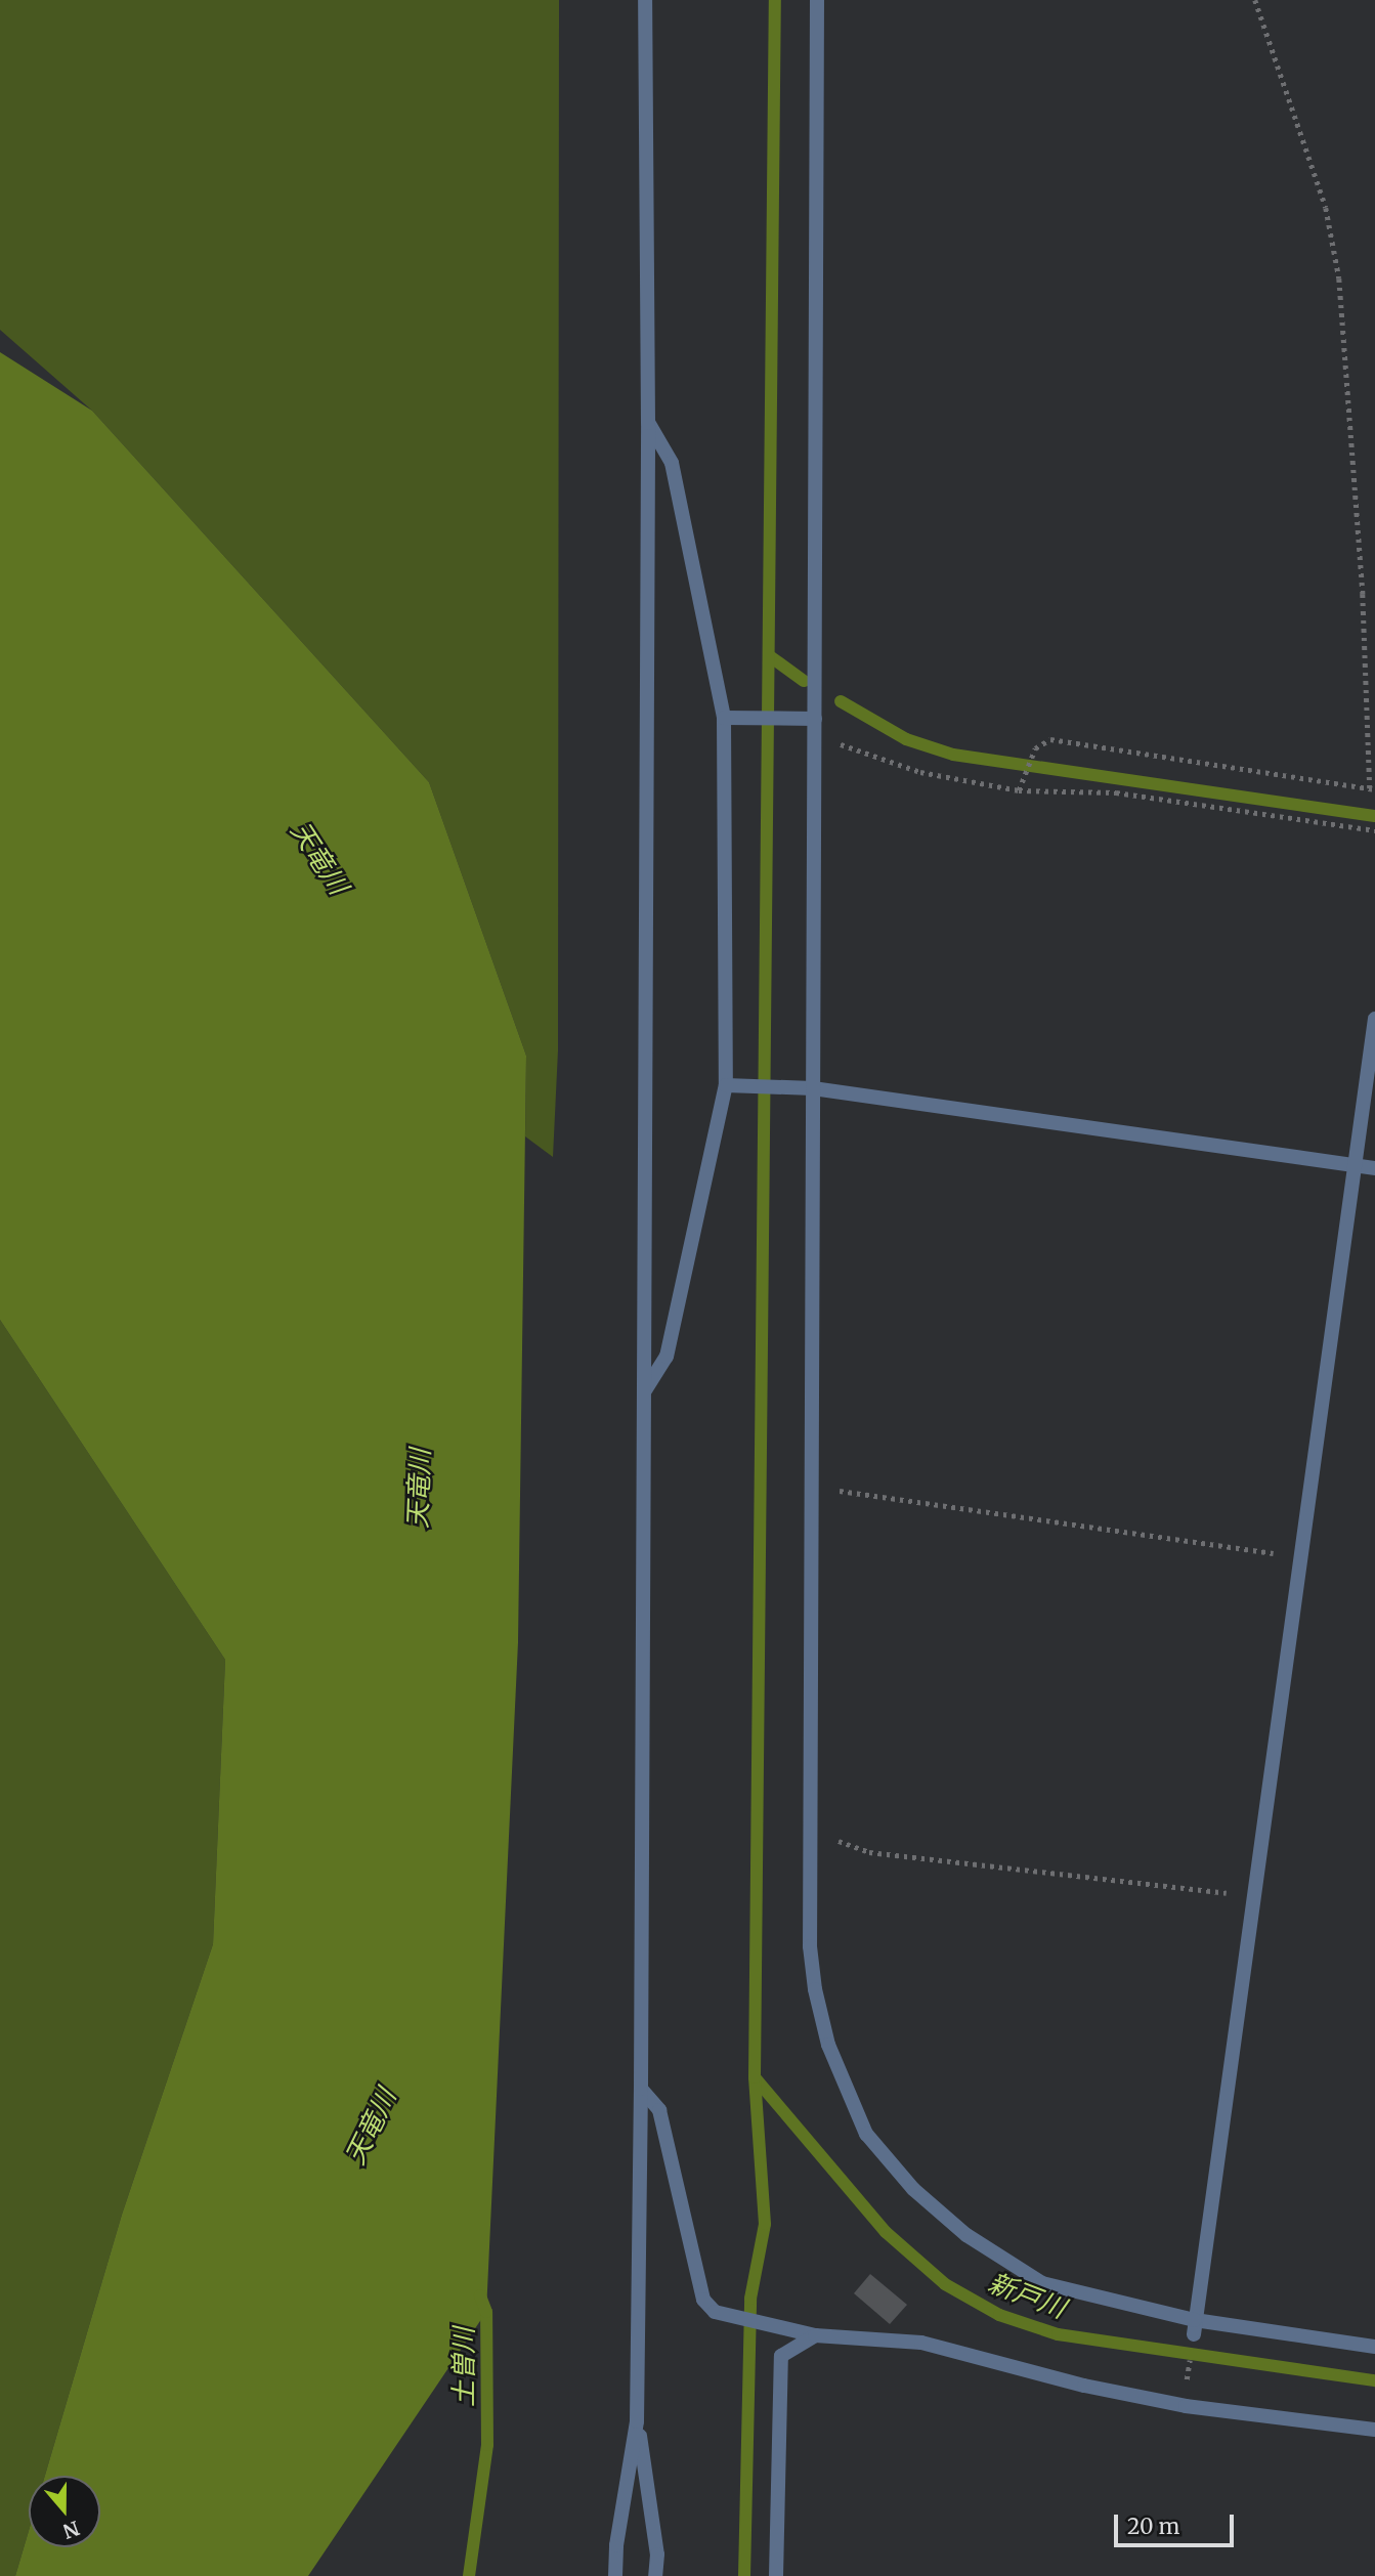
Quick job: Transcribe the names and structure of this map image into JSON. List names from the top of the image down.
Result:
{
  "water": ["天竜川", "新戸川", "土曽川"],
  "scale_bar": "20 m",
  "north": "bottom"
}
